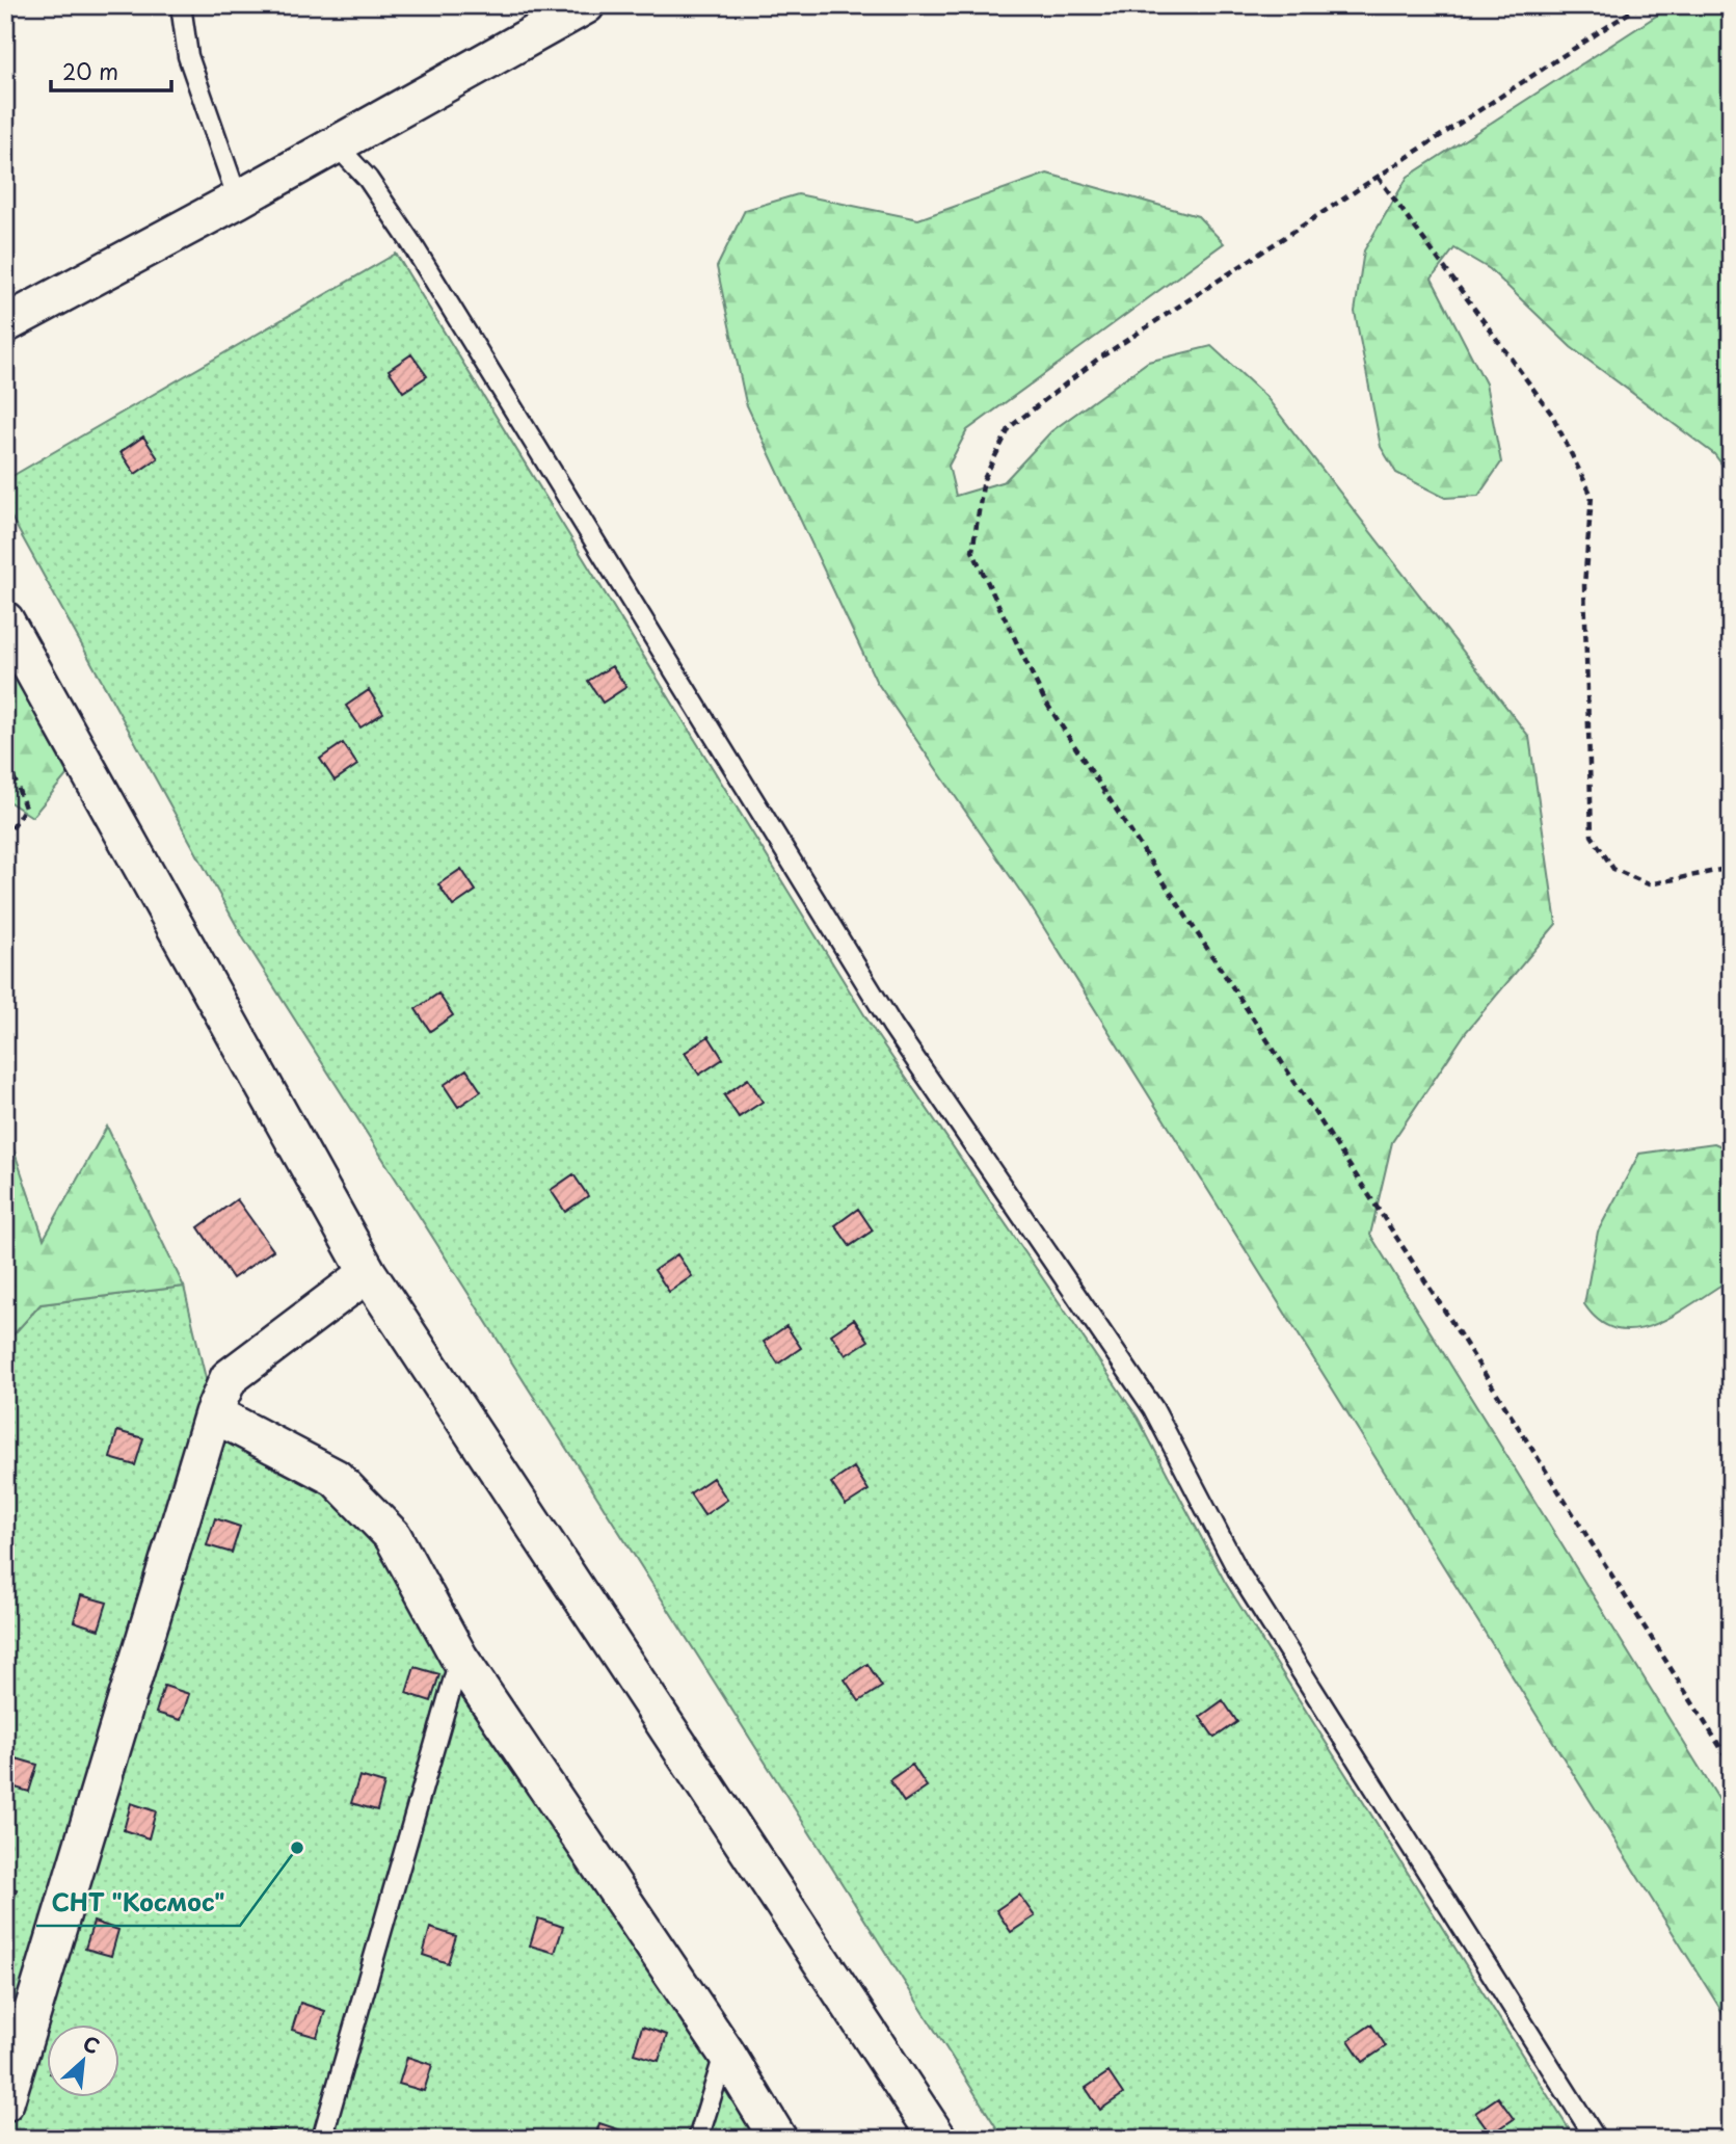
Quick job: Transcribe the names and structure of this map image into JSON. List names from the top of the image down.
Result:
{
  "places": ["СНТ \"Космос\""],
  "scale_bar": "20 m",
  "north": "top right"
}
